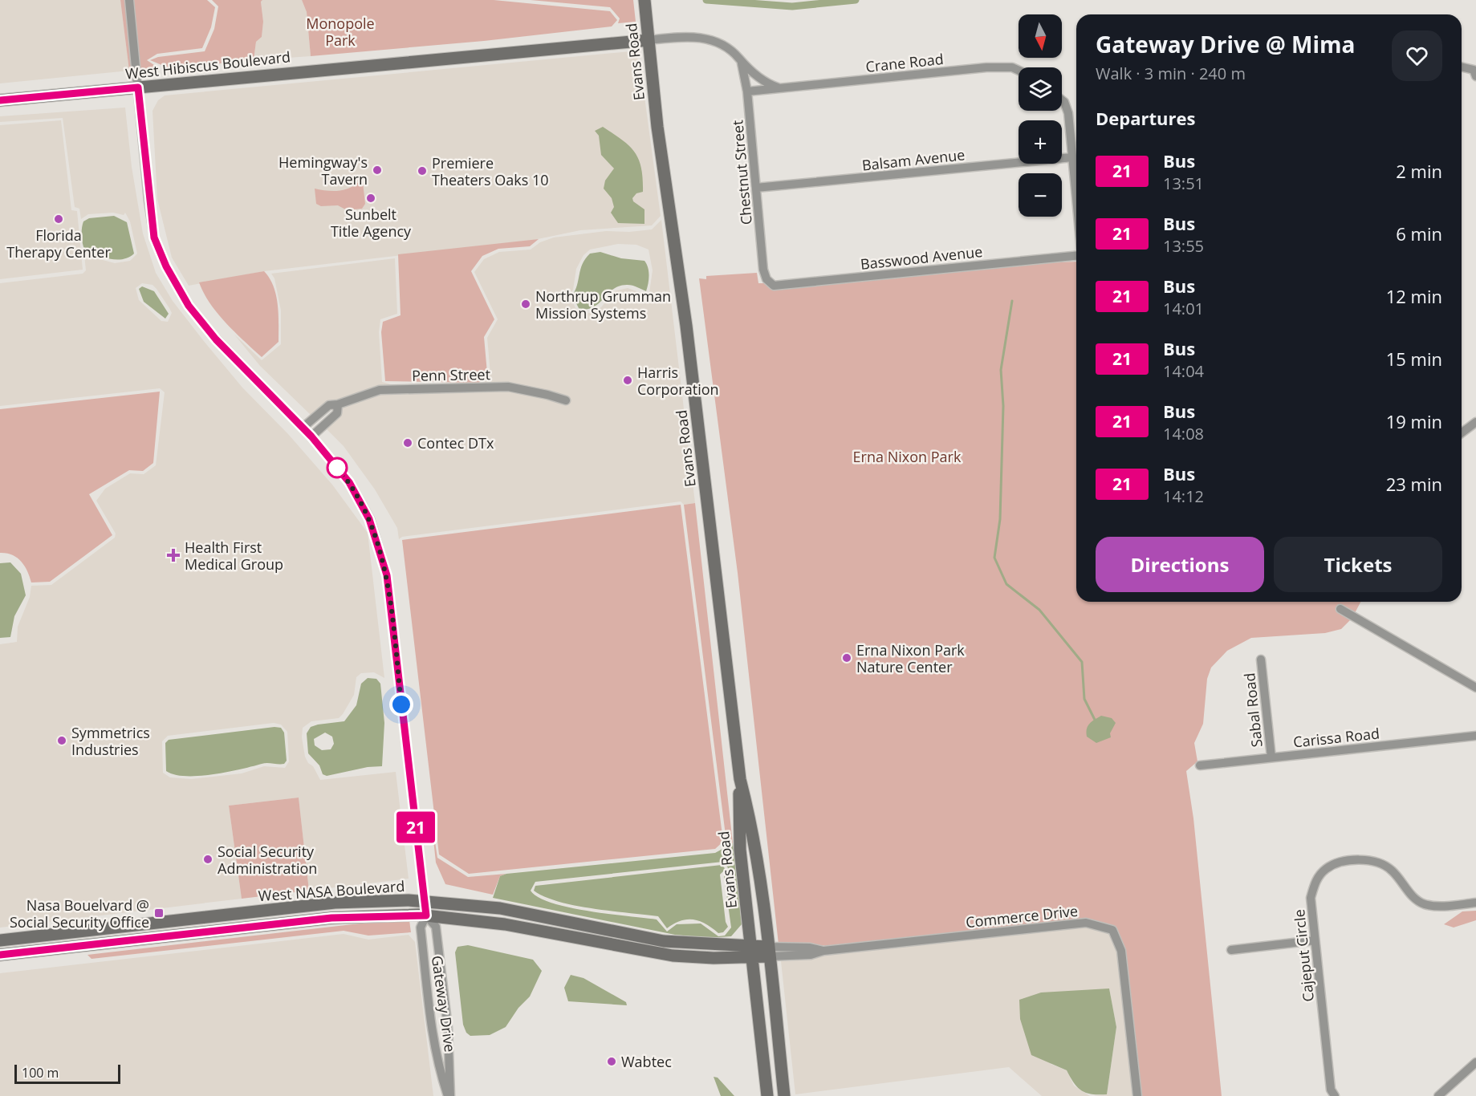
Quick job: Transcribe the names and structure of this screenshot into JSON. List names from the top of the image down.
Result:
{
  "streets": {
    "main road": ["Evans Road", "West Hibiscus Boulevard", "West NASA Boulevard"],
    "street": [
      "Crane Road",
      "Balsam Avenue",
      "Chestnut Street",
      "Basswood Avenue",
      "Penn Street",
      "Sabal Road",
      "Carissa Road",
      "Commerce Drive",
      "Cajeput Circle",
      "Gateway Drive"
    ]
  },
  "crossings": [
    ["Evans Road", "West Hibiscus Boulevard"],
    ["Evans Road", "West NASA Boulevard"],
    ["Evans Road", "Commerce Drive"],
    ["Crane Road", "Chestnut Street"],
    ["West Hibiscus Boulevard", "Gateway Drive"],
    ["Balsam Avenue", "Chestnut Street"],
    ["Chestnut Street", "Basswood Avenue"],
    ["Penn Street", "Gateway Drive"],
    ["Sabal Road", "Carissa Road"],
    ["West NASA Boulevard", "Commerce Drive"],
    ["West NASA Boulevard", "Gateway Drive"]
  ],
  "parks": ["Monopole Park", "Erna Nixon Park"],
  "places": {
    "other": [
      "Hemingway's Tavern",
      "Premiere Theaters Oaks 10",
      "Sunbelt Title Agency",
      "Florida Therapy Center",
      "Northrup Grumman Mission Systems",
      "Harris Corporation",
      "Contec DTx",
      "Erna Nixon Park Nature Center",
      "Symmetrics Industries",
      "Social Security Administration",
      "Wabtec"
    ],
    "health": ["Health First Medical Group"],
    "transit": ["Nasa Bouelvard @ Social Security Office"]
  },
  "lines": ["bus line 21"],
  "scale_bar": "100 m",
  "north": "bottom",
  "page": {
    "on_map": "21",
    "map_buttons": ["+", "−"],
    "heading": [
      ["Gateway Drive @ Mima", "Walk · 3 min · 240 m"],
      "Departures"
    ],
    "list": [
      {
        "mark": "21",
        "name": "Bus",
        "note": "13:51",
        "value": "2 min"
      },
      {
        "mark": "21",
        "name": "Bus",
        "note": "13:55",
        "value": "6 min"
      },
      {
        "mark": "21",
        "name": "Bus",
        "note": "14:01",
        "value": "12 min"
      },
      {
        "mark": "21",
        "name": "Bus",
        "note": "14:04",
        "value": "15 min"
      },
      {
        "mark": "21",
        "name": "Bus",
        "note": "14:08",
        "value": "19 min"
      },
      {
        "mark": "21",
        "name": "Bus",
        "note": "14:12",
        "value": "23 min"
      }
    ],
    "buttons": ["Directions", "Tickets"],
    "scale": "100 m"
  }
}
